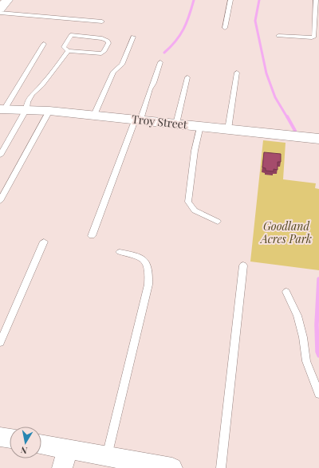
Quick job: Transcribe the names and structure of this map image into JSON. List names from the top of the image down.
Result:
{
  "streets": {
    "main road": ["Troy Street"]
  },
  "parks": ["Goodland Acres Park"],
  "north": "bottom"
}
